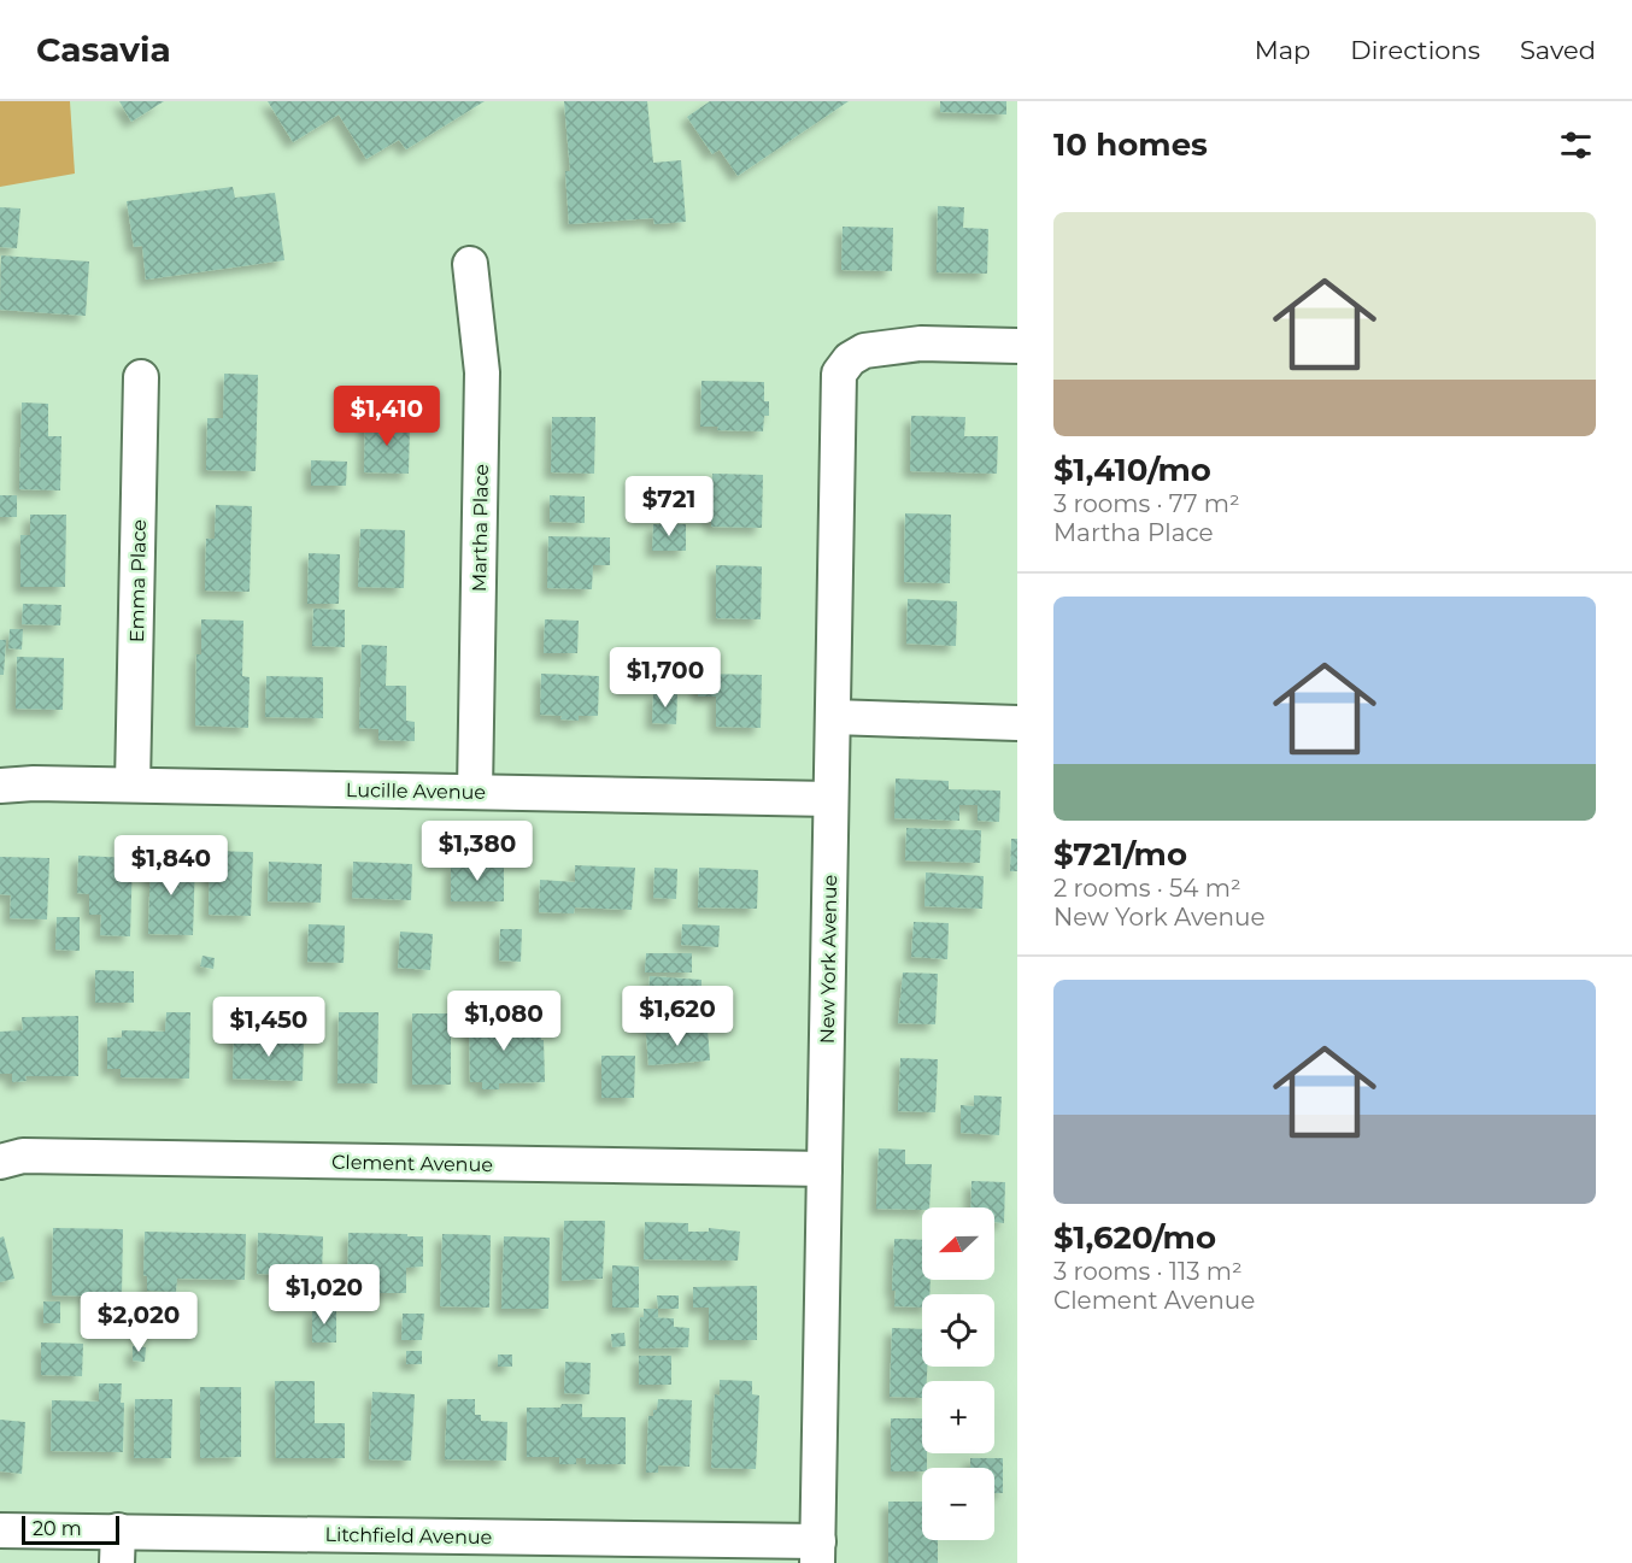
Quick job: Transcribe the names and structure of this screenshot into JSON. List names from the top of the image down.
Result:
{
  "streets": {
    "street": [
      "Martha Place",
      "Emma Place",
      "Lucille Avenue",
      "New York Avenue",
      "Clement Avenue",
      "Litchfield Avenue"
    ]
  },
  "crossings": [
    ["Martha Place", "Lucille Avenue"],
    ["Emma Place", "Lucille Avenue"],
    ["Lucille Avenue", "New York Avenue"],
    ["New York Avenue", "Clement Avenue"],
    ["New York Avenue", "Litchfield Avenue"]
  ],
  "scale_bar": "20 m",
  "north": "left",
  "page": {
    "header": "Casavia",
    "nav": ["Map", "Directions", "Saved"],
    "heading": "10 homes",
    "list": [
      {
        "name": "$1,410/mo",
        "note": "3 rooms · 77 m² · Martha Place"
      },
      {
        "name": "$721/mo",
        "note": "2 rooms · 54 m² · New York Avenue"
      },
      {
        "name": "$1,620/mo",
        "note": "3 rooms · 113 m² · Clement Avenue"
      }
    ],
    "price": [
      "$1,410",
      "$721",
      "$1,700",
      "$1,380",
      "$1,840",
      "$1,620",
      "$1,080",
      "$1,450",
      "$1,020",
      "$2,020"
    ],
    "map_buttons": ["+", "−"],
    "scale": "20 m"
  }
}
